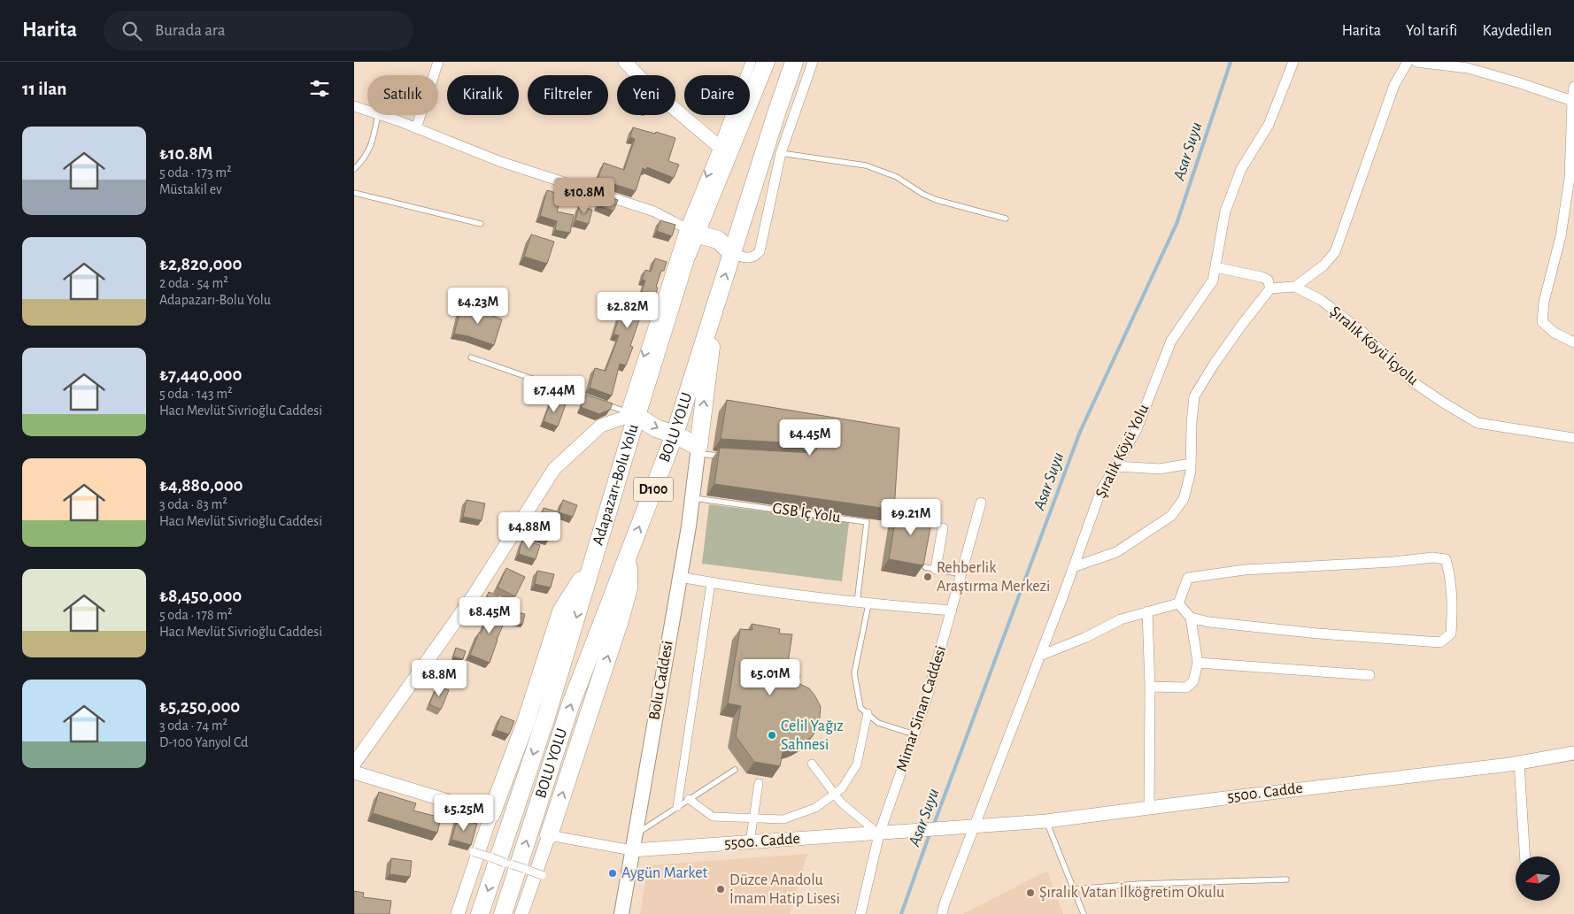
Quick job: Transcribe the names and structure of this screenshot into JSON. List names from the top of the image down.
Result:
{
  "streets": {
    "highway": ["BOLU YOLU", "Adapazarı-Bolu Yolu", "D100"],
    "main road": ["Bolu Caddesi"],
    "street": [
      "Şıralık Köyü İçyolu",
      "Şıralık Köyü Yolu",
      "Mimar Sinan Caddesi",
      "5500. Cadde"
    ],
    "lane": ["GSB İç Yolu"]
  },
  "crossings": [
    ["Şıralık Köyü Yolu", "5500. Cadde"],
    ["GSB İç Yolu", "Bolu Caddesi"],
    ["Bolu Caddesi", "5500. Cadde"],
    ["Mimar Sinan Caddesi", "5500. Cadde"]
  ],
  "water": ["Asar Suyu"],
  "places": [
    "Rehberlik Araştırma Merkezi",
    "Celil Yağız Sahnesi",
    "Aygün Market",
    "Düzce Anadolu İmam Hatip Lisesi",
    "Şıralık Vatan İlköğretim Okulu"
  ],
  "north": "left",
  "page": {
    "header": "Harita",
    "search": "Burada ara",
    "nav": ["Harita", "Yol tarifi", "Kaydedilen"],
    "heading": "11 ilan",
    "chip": [
      "Satılık",
      "Kiralık",
      "Filtreler",
      "Yeni",
      "Daire"
    ],
    "list": [
      {
        "name": "₺10.8M",
        "note": "5 oda · 173 m² · Müstakil ev"
      },
      {
        "name": "₺2,820,000",
        "note": "2 oda · 54 m² · Adapazarı-Bolu Yolu"
      },
      {
        "name": "₺7,440,000",
        "note": "5 oda · 143 m² · Hacı Mevlüt Sivrioğlu Caddesi"
      },
      {
        "name": "₺4,880,000",
        "note": "3 oda · 83 m² · Hacı Mevlüt Sivrioğlu Caddesi"
      },
      {
        "name": "₺8,450,000",
        "note": "5 oda · 178 m² · Hacı Mevlüt Sivrioğlu Caddesi"
      },
      {
        "name": "₺5,250,000",
        "note": "3 oda · 74 m² · D-100 Yanyol Cd"
      }
    ],
    "price": [
      "₺10.8M",
      "₺4.23M",
      "₺2.82M",
      "₺7.44M",
      "₺4.45M",
      "₺9.21M",
      "₺4.88M",
      "₺8.45M",
      "₺5.01M",
      "₺8.8M",
      "₺5.25M"
    ]
  }
}
